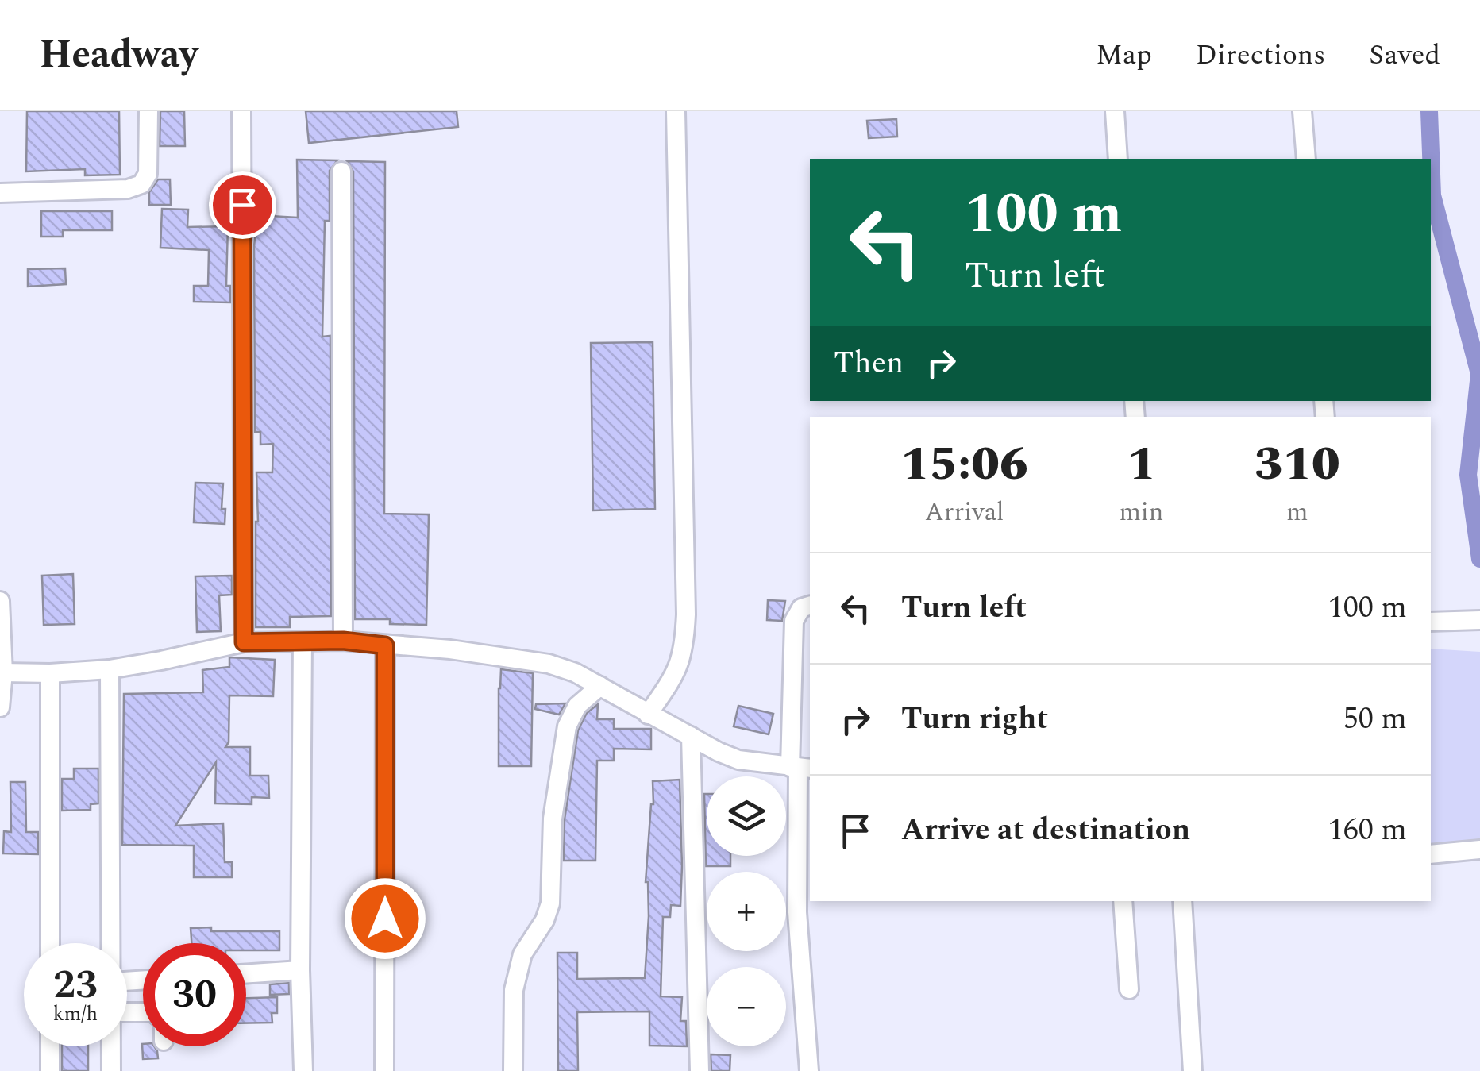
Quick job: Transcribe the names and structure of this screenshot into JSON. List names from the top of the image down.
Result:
{
  "page": {
    "header": "Headway",
    "nav": ["Map", "Directions", "Saved"],
    "turn": ["100 m", "Turn left"],
    "then": "Then",
    "eta": [
      "15:06",
      "Arrival",
      "1",
      "min",
      "310",
      "m"
    ],
    "list": [
      {
        "name": "Turn left",
        "value": "100 m"
      },
      {
        "name": "Turn right",
        "value": "50 m"
      },
      {
        "name": "Arrive at destination",
        "value": "160 m"
      }
    ],
    "map_buttons": ["+", "−"],
    "speed": "23 km/h",
    "limit": "30"
  }
}
